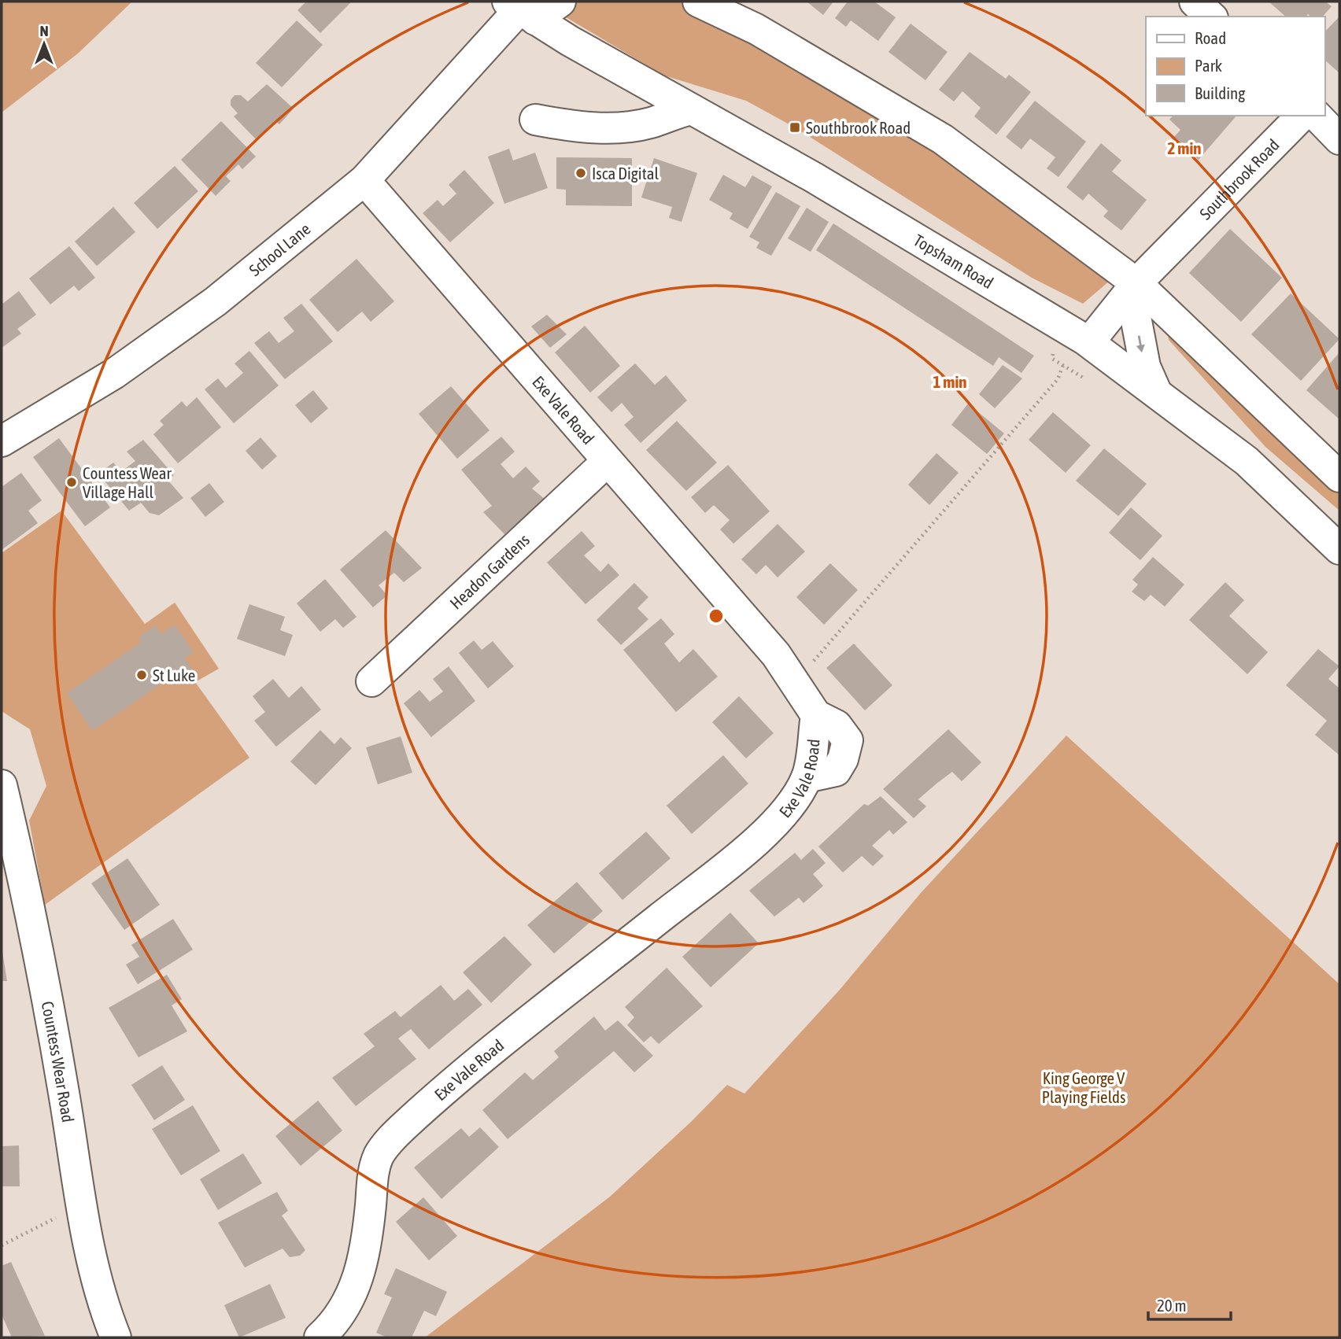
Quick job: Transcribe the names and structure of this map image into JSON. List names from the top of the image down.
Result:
{
  "streets": {
    "street": [
      "Southbrook Road",
      "School Lane",
      "Topsham Road",
      "Exe Vale Road",
      "Headon Gardens",
      "Countess Wear Road"
    ]
  },
  "crossings": [
    ["Southbrook Road", "Topsham Road"],
    ["School Lane", "Topsham Road"],
    ["School Lane", "Exe Vale Road"],
    ["Exe Vale Road", "Headon Gardens"]
  ],
  "parks": ["King George V Playing Fields"],
  "places": {
    "transit": ["Southbrook Road"],
    "other": ["Isca Digital", "Countess Wear Village Hall", "St Luke"]
  },
  "legend": ["Road", "Park", "Building"],
  "scale_bar": "20 m",
  "north": "top",
  "rings": ["2 min", "1 min"]
}
